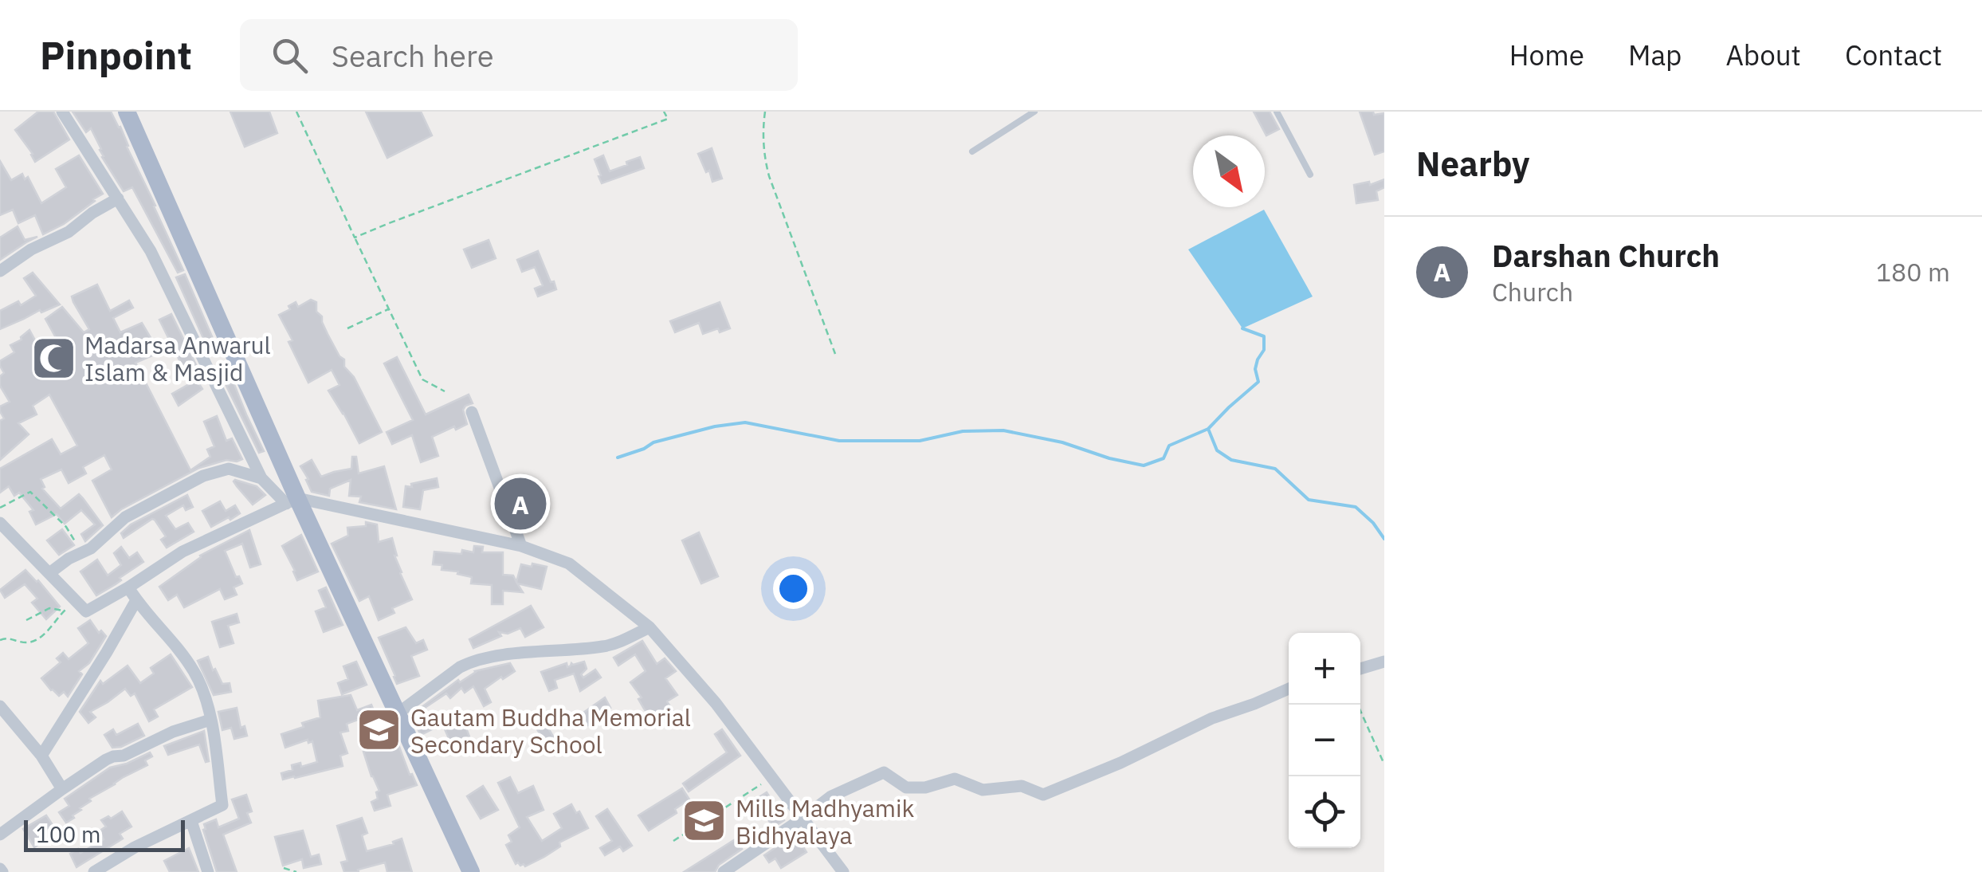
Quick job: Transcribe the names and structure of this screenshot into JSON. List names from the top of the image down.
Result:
{
  "places": {
    "mosque": ["Madarsa Anwarul Islam & Masjid"],
    "school or university": ["Gautam Buddha Memorial Secondary School", "Mills Madhyamik Bidhyalaya"]
  },
  "scale_bar": "100 m",
  "north": "bottom right",
  "page": {
    "header": "Pinpoint",
    "search": "Search here",
    "nav": [
      "Home",
      "Map",
      "About",
      "Contact"
    ],
    "heading": "Nearby",
    "list": [
      {
        "mark": "A",
        "name": "Darshan Church",
        "note": "Church",
        "value": "180 m"
      }
    ],
    "pins": "A",
    "map_buttons": ["+", "−"],
    "scale": "100 m"
  }
}
